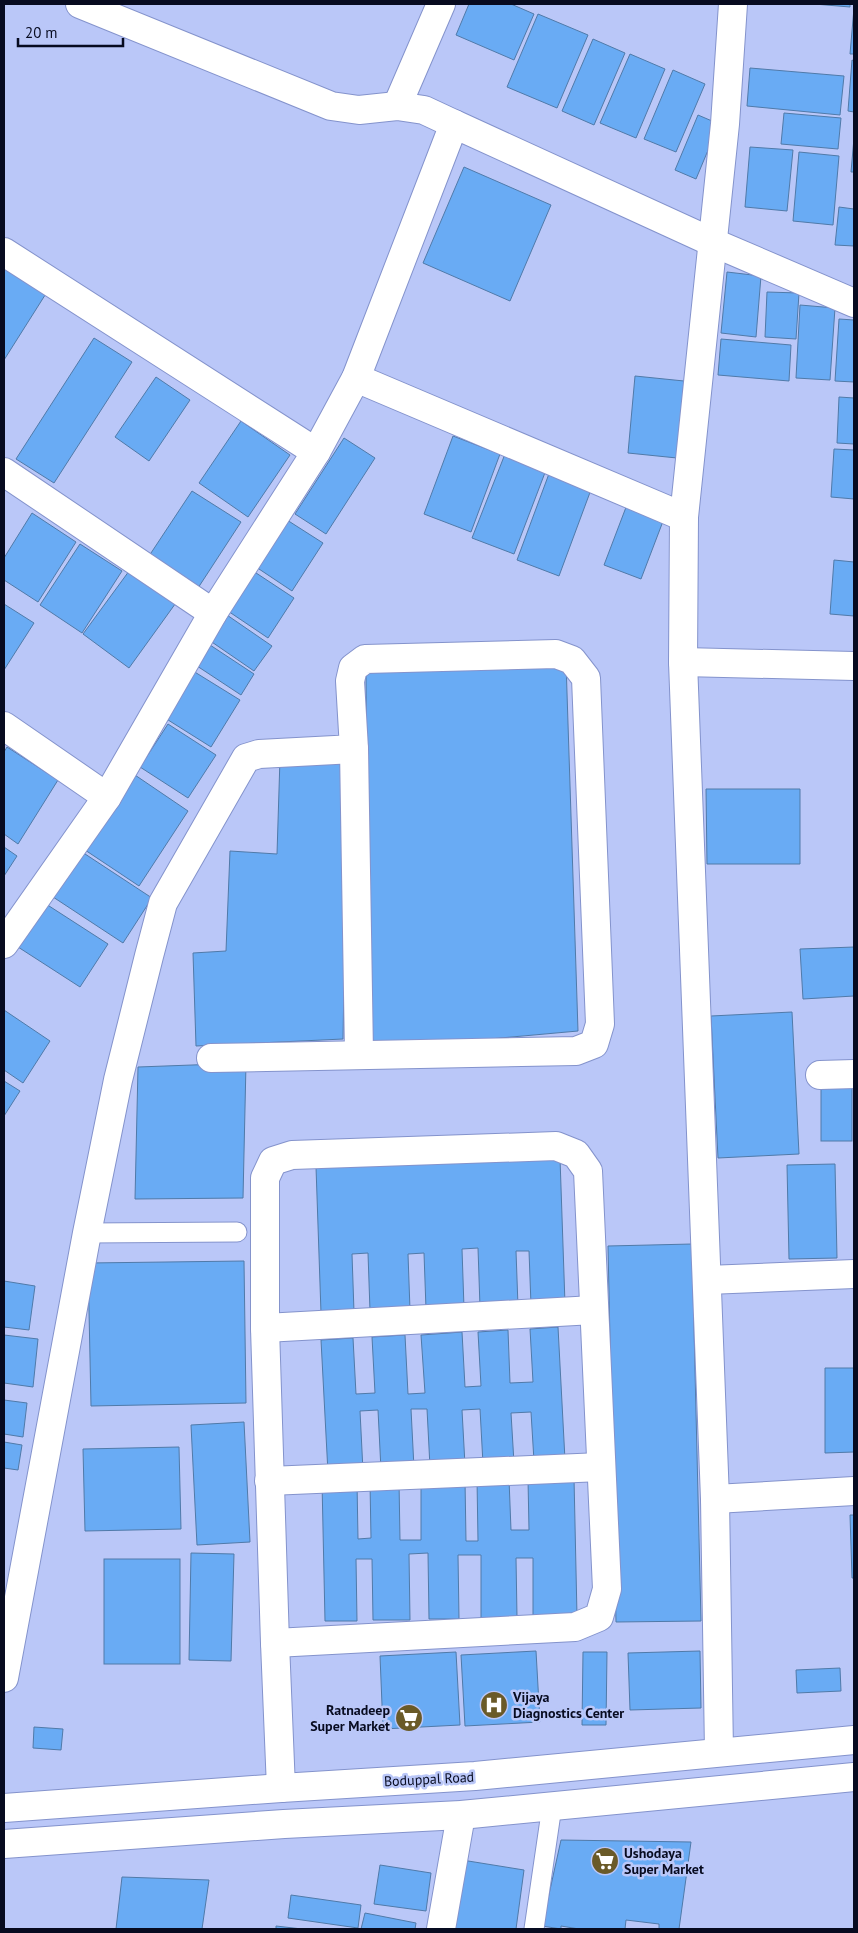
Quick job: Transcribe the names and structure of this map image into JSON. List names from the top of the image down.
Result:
{
  "streets": {
    "street": ["Boduppal Road"]
  },
  "places": {
    "hospital": ["Vijaya Diagnostics Center"],
    "supermarket": ["Ratnadeep Super Market", "Ushodaya Super Market"]
  },
  "scale_bar": "20 m"
}
